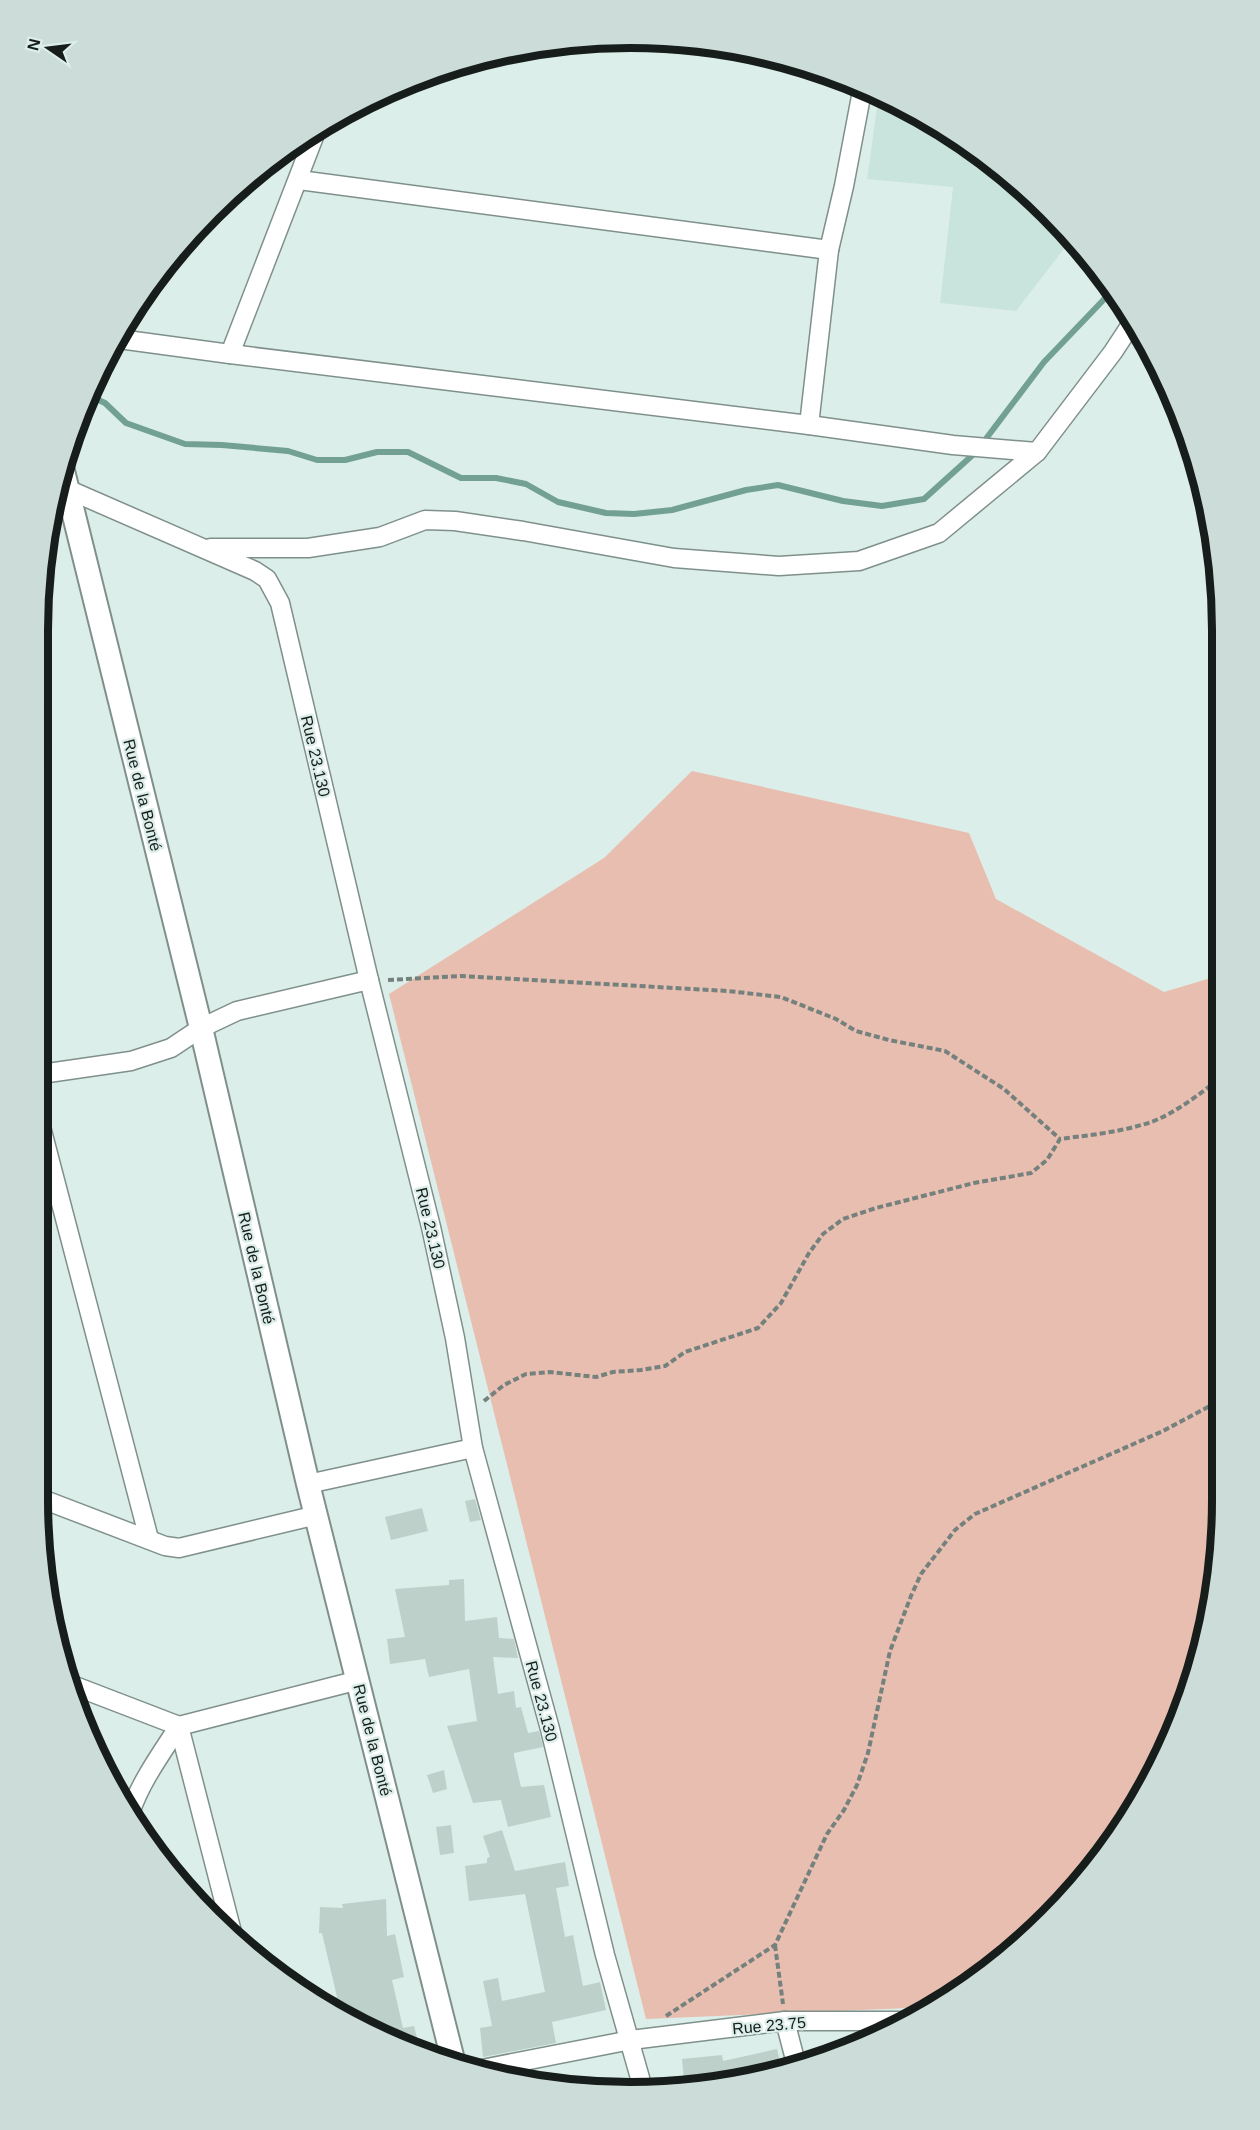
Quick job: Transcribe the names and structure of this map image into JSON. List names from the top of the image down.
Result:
{
  "streets": {
    "street": ["Rue 23.130", "Rue de la Bonté", "Rue 23.75"]
  },
  "crossings": [
    ["Rue 23.130", "Rue 23.75"]
  ],
  "north": "left"
}
